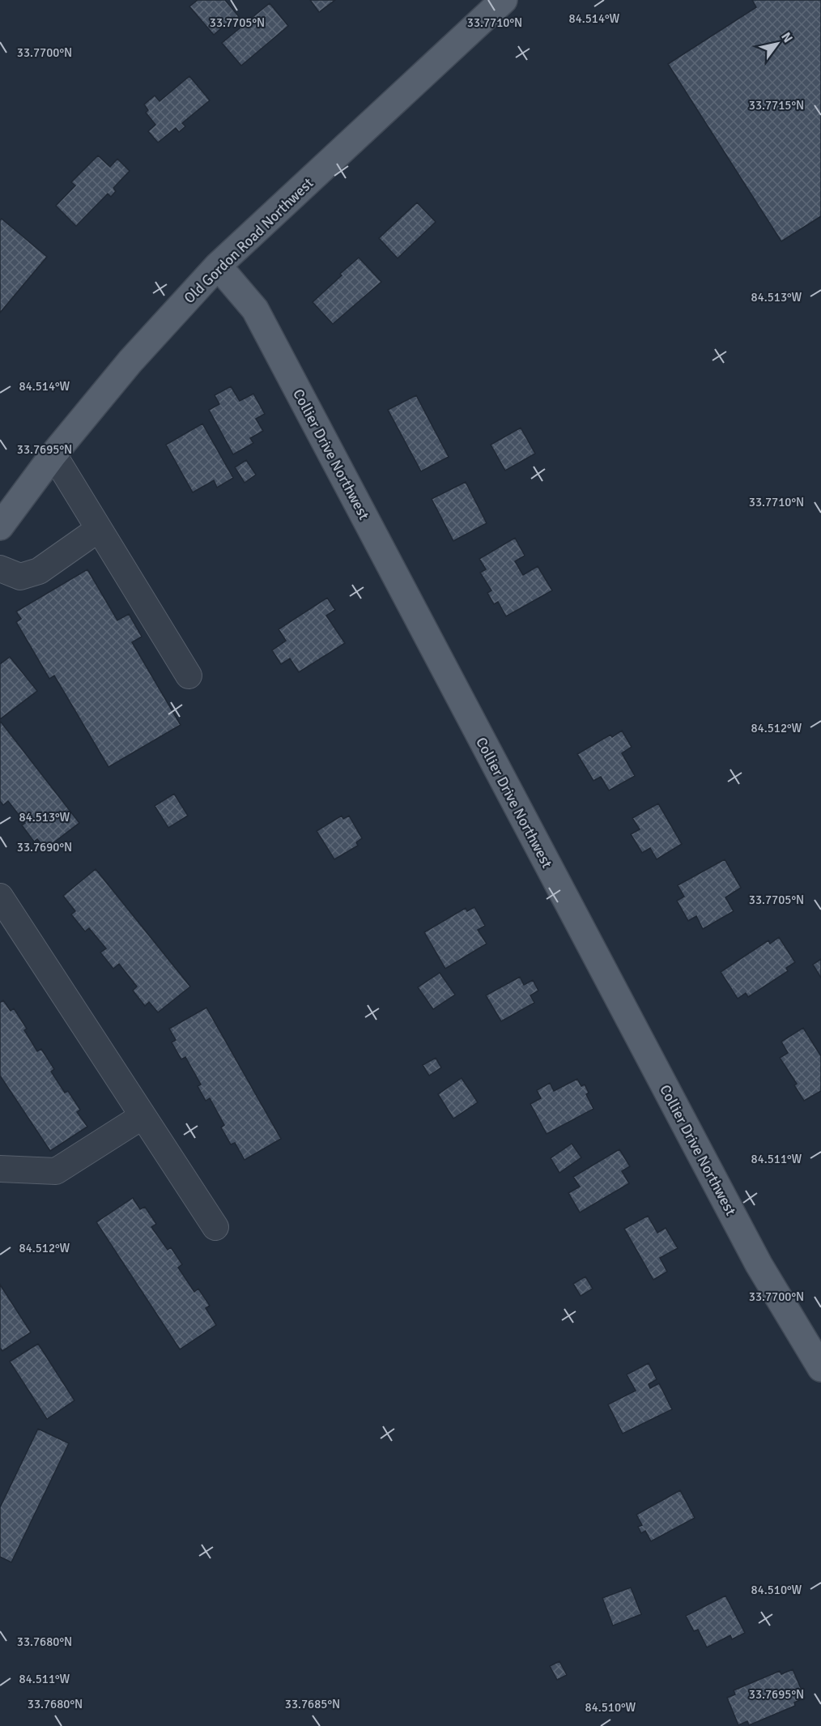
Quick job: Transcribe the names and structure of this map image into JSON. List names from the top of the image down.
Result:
{
  "streets": {
    "main road": ["Old Gordon Road Northwest", "Collier Drive Northwest"]
  },
  "crossings": [
    ["Old Gordon Road Northwest", "Collier Drive Northwest"]
  ],
  "north": "top right",
  "coordinates": [
    "84.514°W",
    "33.7710°N",
    "33.7705°N",
    "33.7700°N",
    "33.7715°N",
    "84.513°W",
    "33.7695°N",
    "84.512°W",
    "33.7690°N",
    "84.511°W",
    "84.510°W",
    "33.7680°N",
    "33.7685°N"
  ]
}
